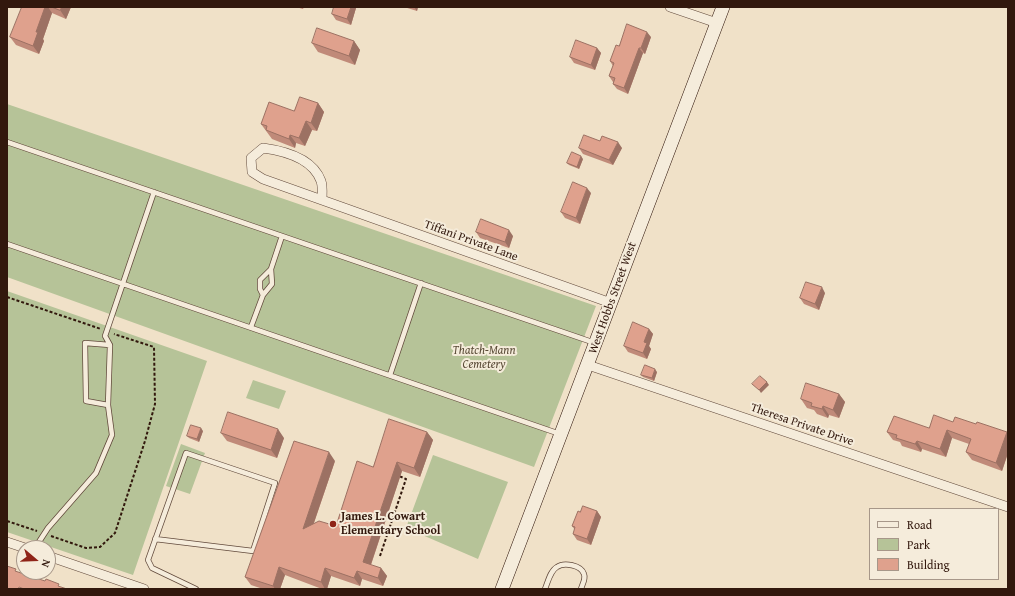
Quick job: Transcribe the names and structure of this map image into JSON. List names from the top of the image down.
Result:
{
  "streets": {
    "street": ["Tiffani Private Lane", "West Hobbs Street West", "Theresa Private Drive"]
  },
  "crossings": [
    ["Tiffani Private Lane", "West Hobbs Street West"],
    ["West Hobbs Street West", "Theresa Private Drive"]
  ],
  "parks": ["Thatch-Mann Cemetery"],
  "places": ["James L. Cowart Elementary School"],
  "legend": ["Road", "Park", "Building"],
  "north": "right"
}
